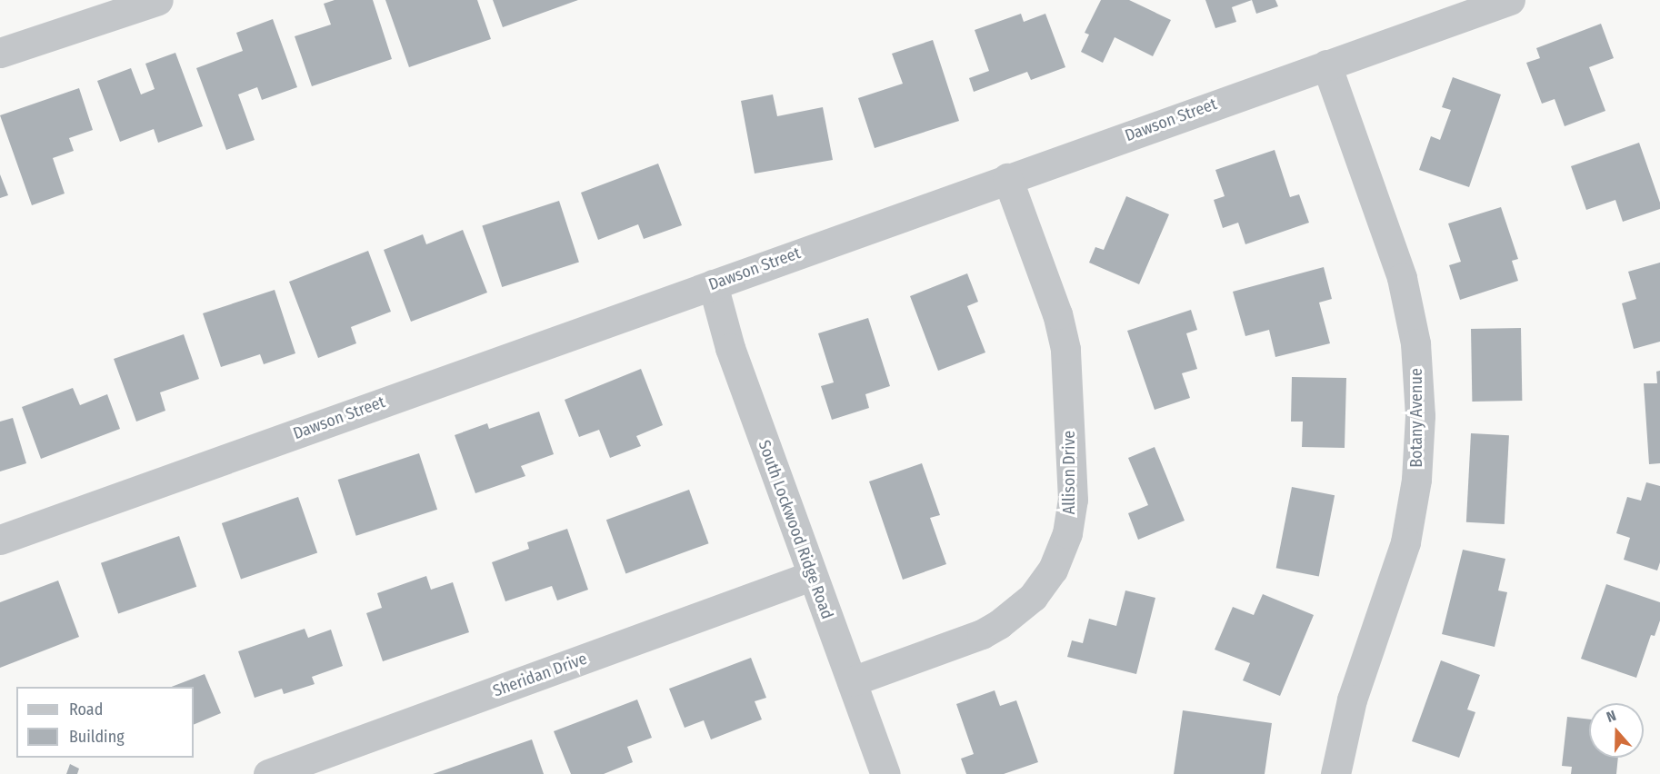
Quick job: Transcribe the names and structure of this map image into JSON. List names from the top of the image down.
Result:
{
  "streets": {
    "street": [
      "Dawson Street",
      "Botany Avenue",
      "Allison Drive",
      "South Lockwood Ridge Road",
      "Sheridan Drive"
    ]
  },
  "crossings": [
    ["Dawson Street", "Botany Avenue"],
    ["Dawson Street", "Allison Drive"],
    ["Dawson Street", "South Lockwood Ridge Road"],
    ["Allison Drive", "South Lockwood Ridge Road"],
    ["South Lockwood Ridge Road", "Sheridan Drive"]
  ],
  "legend": ["Road", "Building"],
  "north": "top"
}
